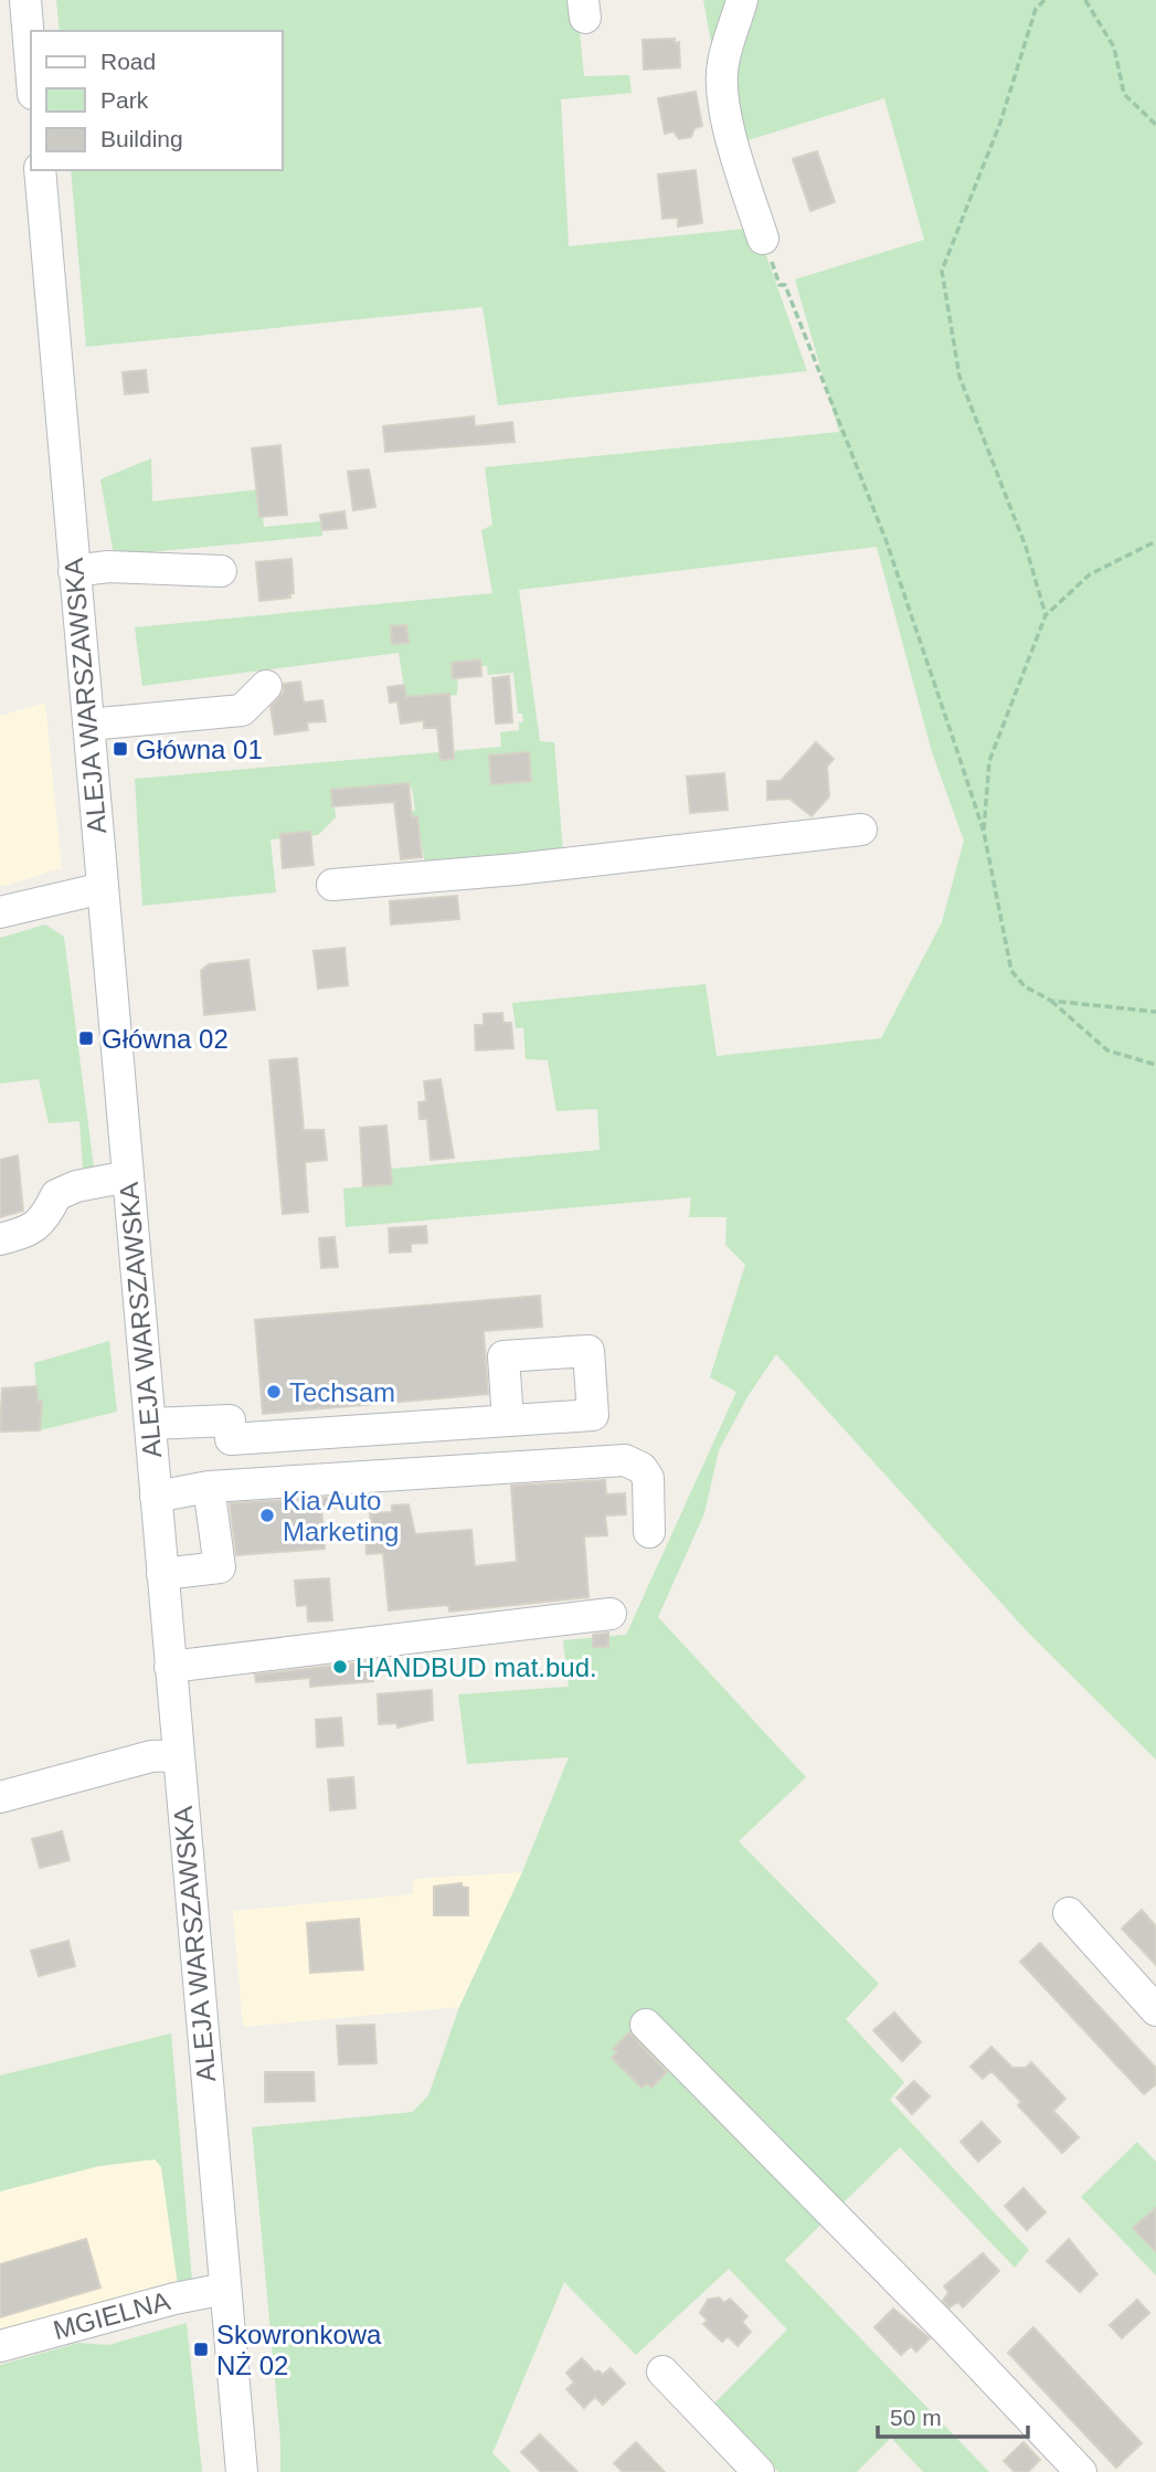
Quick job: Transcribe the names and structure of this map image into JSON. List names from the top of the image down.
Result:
{
  "streets": {
    "street": ["ALEJA WARSZAWSKA", "MGIELNA"]
  },
  "crossings": [
    ["ALEJA WARSZAWSKA", "MGIELNA"]
  ],
  "places": {
    "transit": ["Główna 01", "Główna 02", "Skowronkowa NŻ 02"],
    "other": ["Techsam", "Kia Auto Marketing", "HANDBUD mat.bud."]
  },
  "legend": ["Road", "Park", "Building"],
  "scale_bar": "50 m"
}
